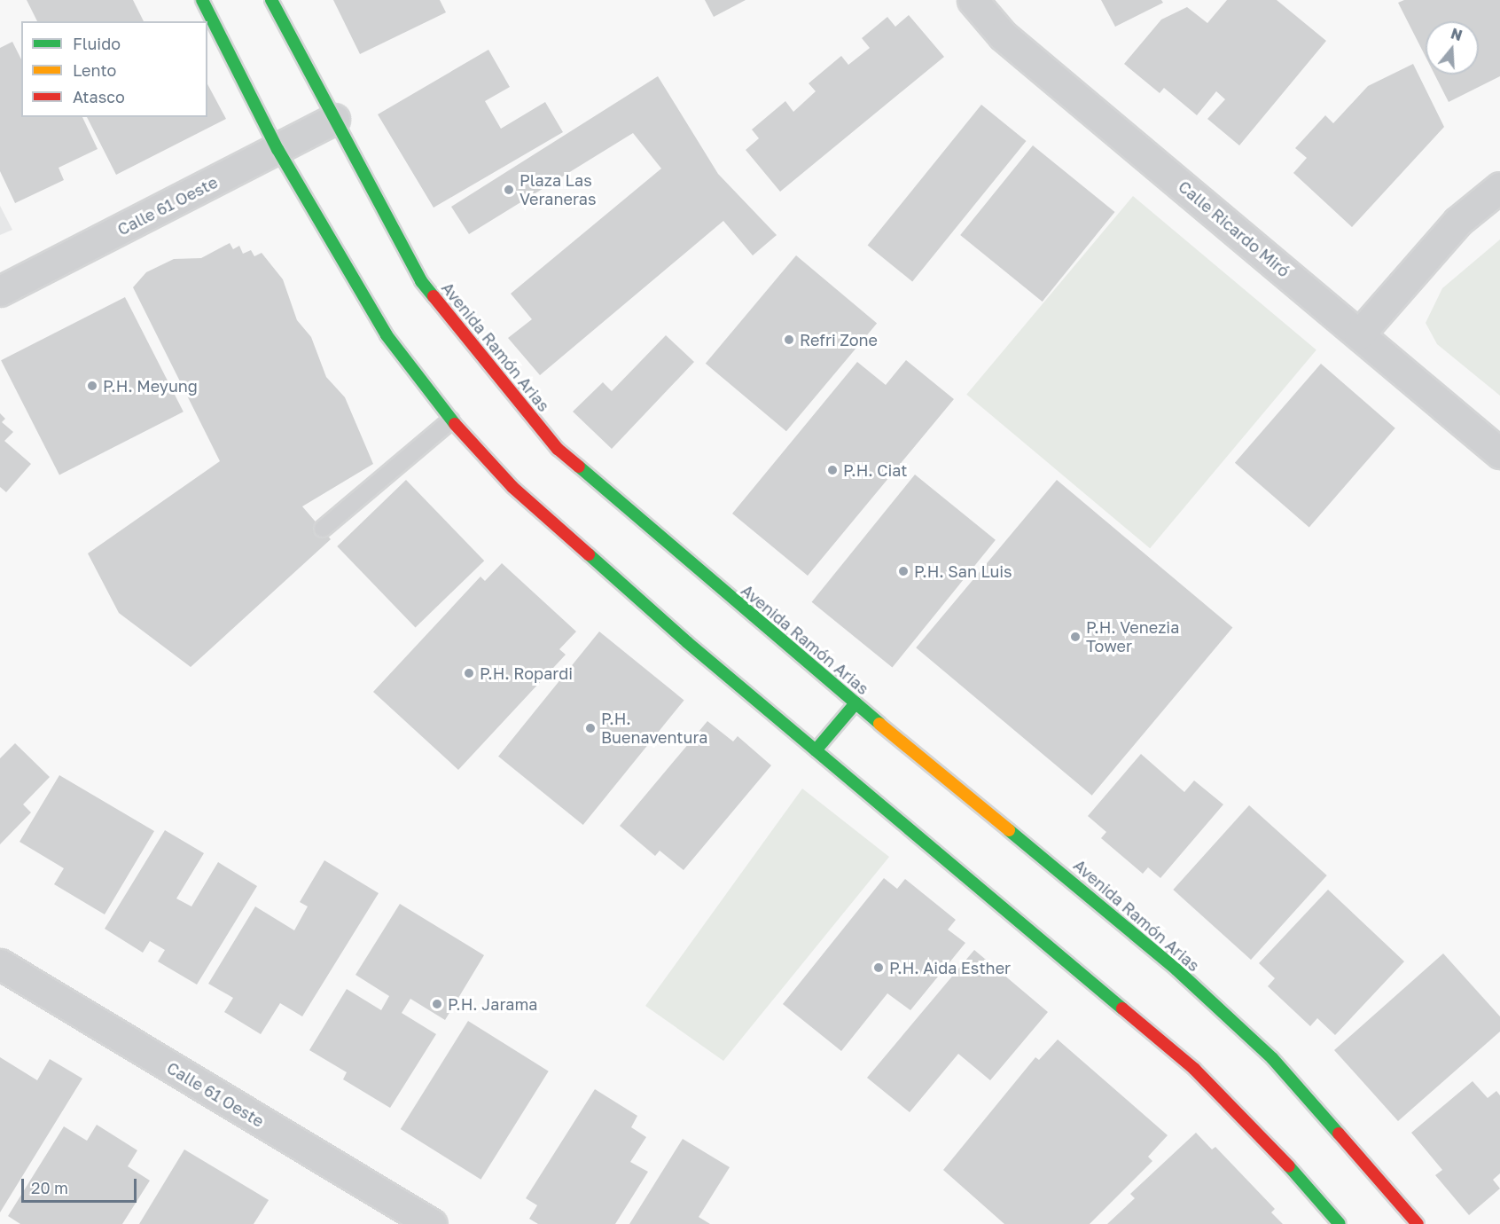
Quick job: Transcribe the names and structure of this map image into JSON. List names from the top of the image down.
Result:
{
  "streets": {
    "main road": ["Avenida Ramón Arias"],
    "street": ["Calle 61 Oeste", "Calle Ricardo Miró"]
  },
  "crossings": [
    ["Calle 61 Oeste", "Avenida Ramón Arias"]
  ],
  "places": [
    "Plaza Las Veraneras",
    "Refri Zone",
    "P.H. Meyung",
    "P.H. Ciat",
    "P.H. San Luis",
    "P.H. Venezia Tower",
    "P.H. Ropardi",
    "P.H. Buenaventura",
    "P.H. Aida Esther",
    "P.H. Jarama"
  ],
  "legend": ["Fluido", "Lento", "Atasco"],
  "scale_bar": "20 m",
  "north": "top"
}
